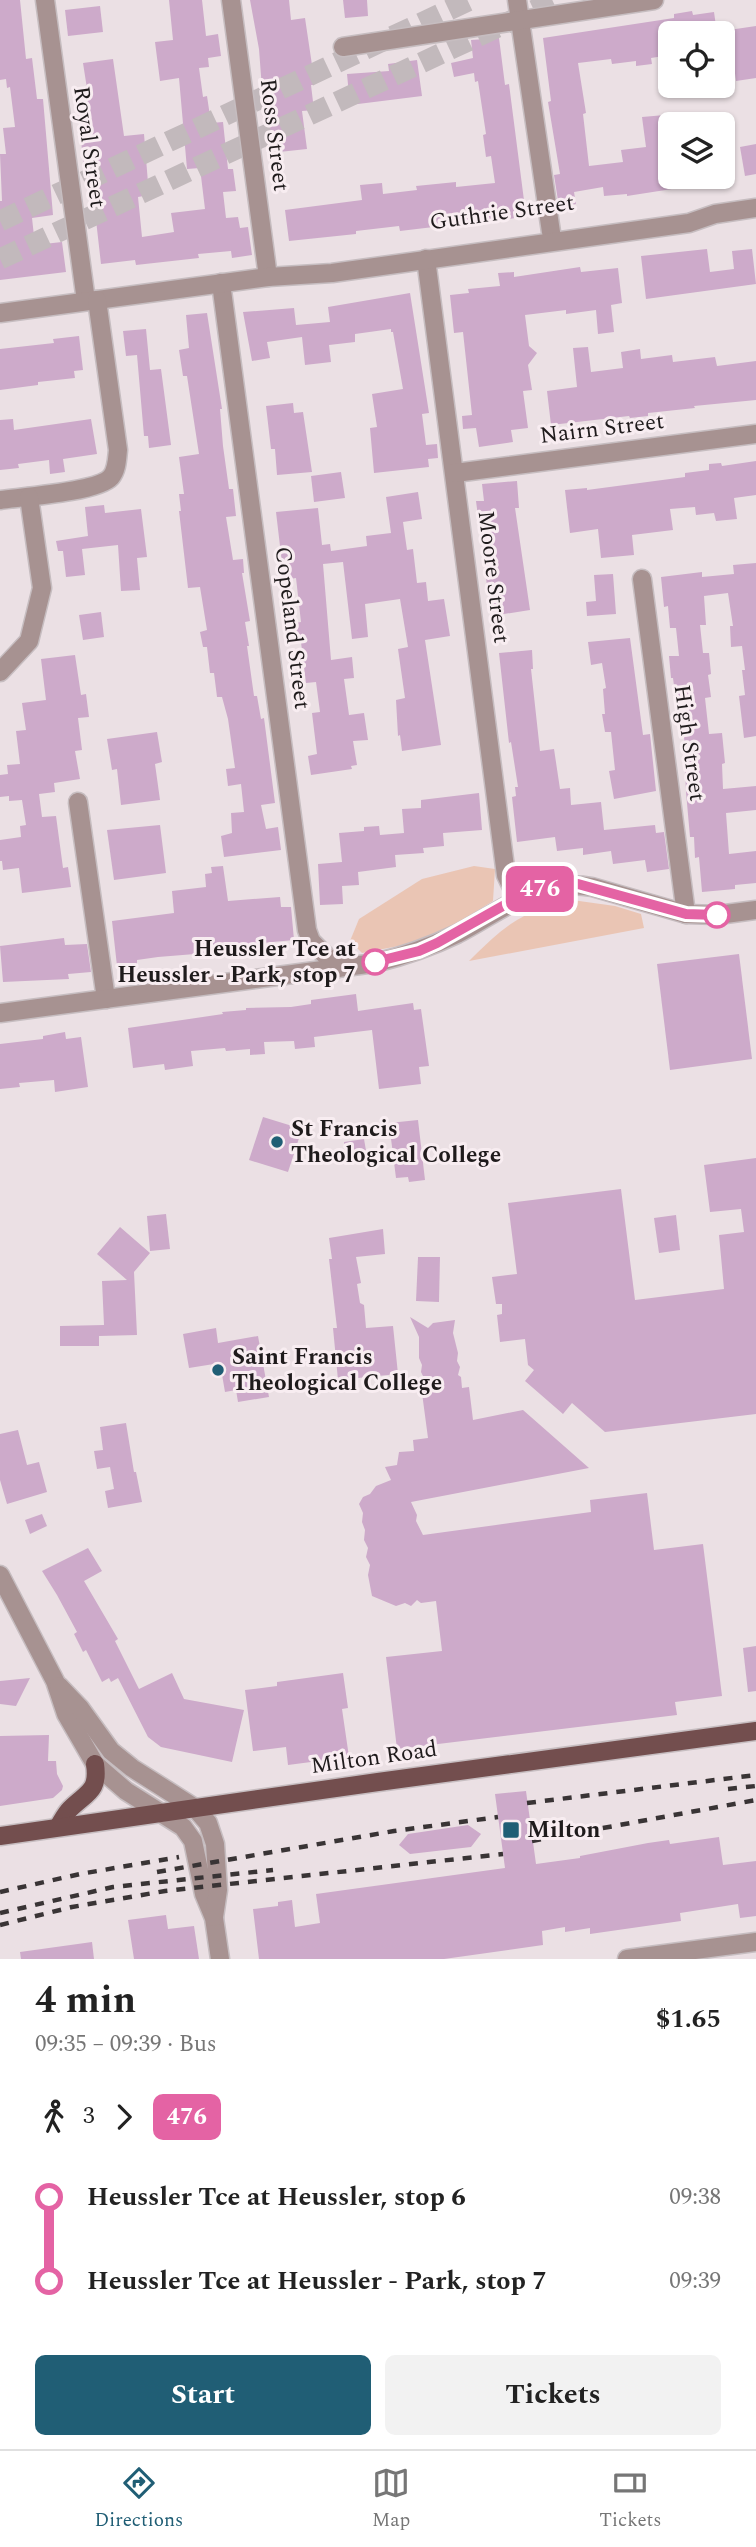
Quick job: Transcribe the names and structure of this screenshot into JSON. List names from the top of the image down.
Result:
{
  "streets": {
    "main road": ["Milton Road"],
    "street": [
      "Ross Street",
      "Royal Street",
      "Guthrie Street",
      "Nairn Street",
      "Moore Street",
      "Copeland Street",
      "High Street"
    ]
  },
  "crossings": [
    ["Ross Street", "Guthrie Street"],
    ["Royal Street", "Guthrie Street"],
    ["Guthrie Street", "Moore Street"],
    ["Guthrie Street", "Copeland Street"],
    ["Nairn Street", "Moore Street"]
  ],
  "places": {
    "other": ["Heussler Tce at Heussler - Park, stop 7", "St Francis Theological College", "Saint Francis Theological College"],
    "transit": ["Milton"]
  },
  "lines": ["bus line 476"],
  "page": {
    "on_map": "476",
    "heading": ["4 min", "09:35 – 09:39 · Bus", "$1.65"],
    "legs": ["3", "476"],
    "list": [
      {
        "name": "Heussler Tce at Heussler, stop 6",
        "value": "09:38"
      },
      {
        "name": "Heussler Tce at Heussler - Park, stop 7",
        "value": "09:39"
      }
    ],
    "buttons": ["Start", "Tickets"],
    "tabs": ["Directions", "Map", "Tickets"]
  }
}
